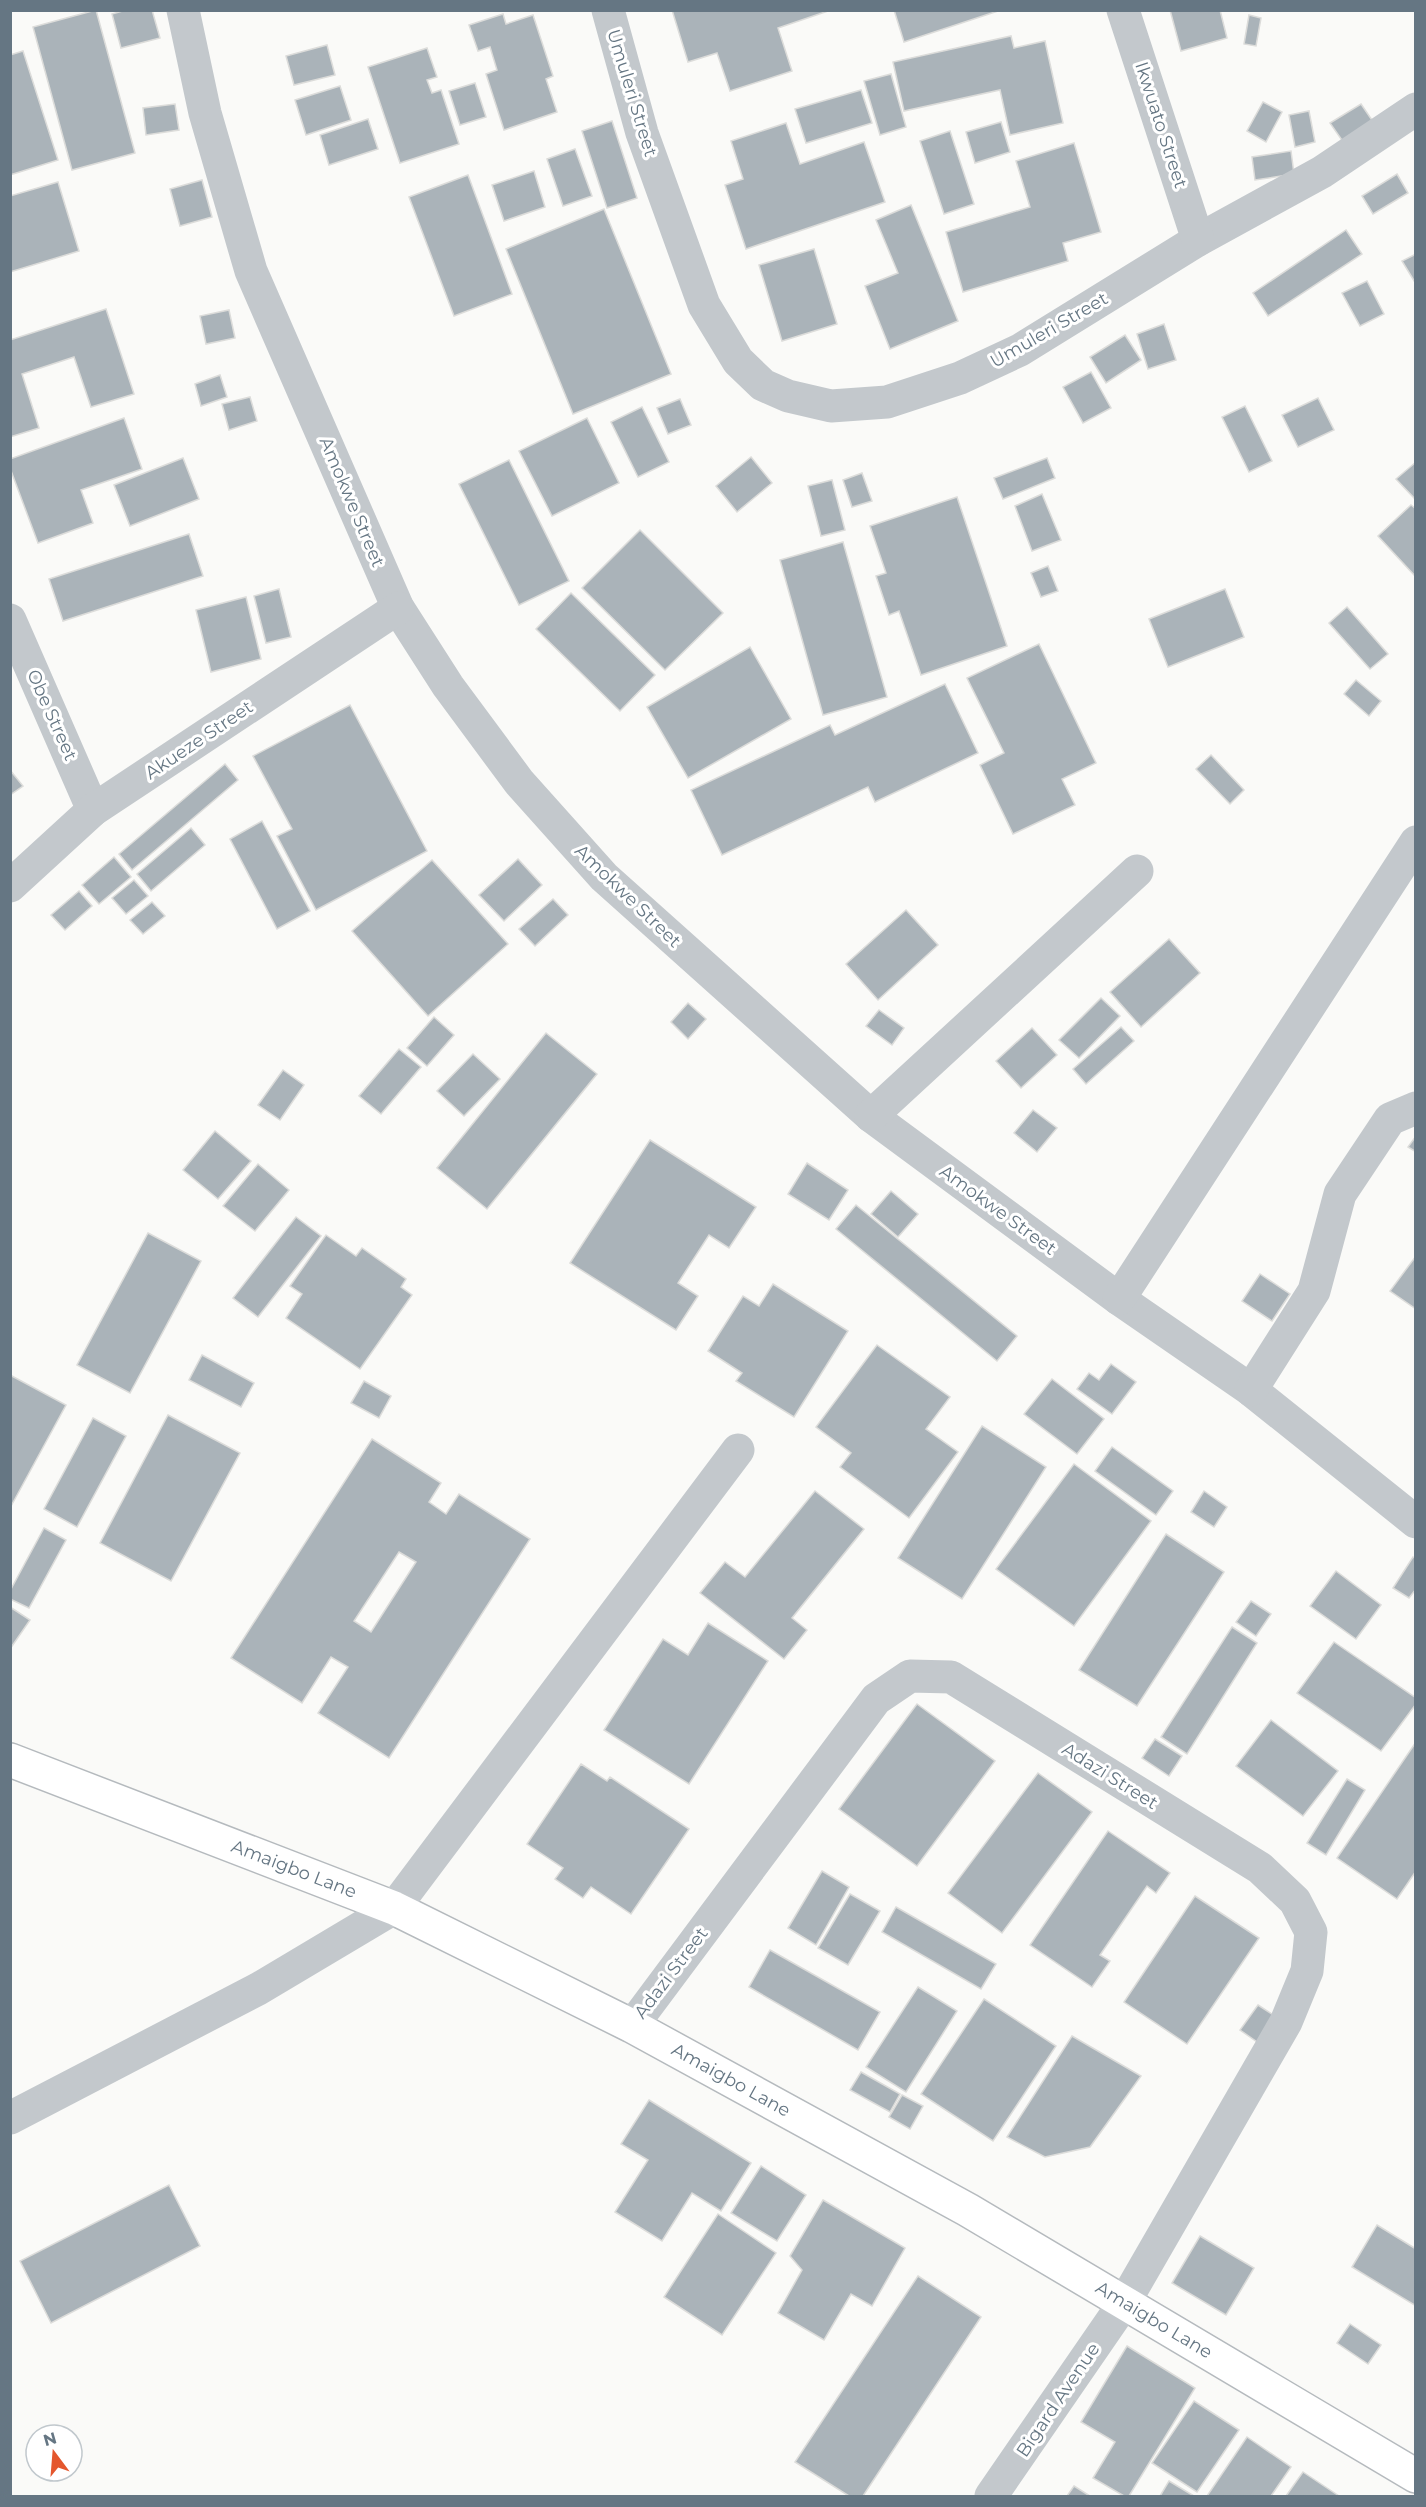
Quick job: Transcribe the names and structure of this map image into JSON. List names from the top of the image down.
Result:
{
  "streets": {
    "main road": ["Amaigbo Lane"],
    "street": [
      "Umuleri Street",
      "Ikwuato Street",
      "Amokwe Street",
      "Obe Street",
      "Akueze Street",
      "Adazi Street",
      "Bigard Avenue"
    ]
  },
  "crossings": [
    ["Umuleri Street", "Ikwuato Street"],
    ["Amokwe Street", "Akueze Street"],
    ["Obe Street", "Akueze Street"],
    ["Adazi Street", "Amaigbo Lane"],
    ["Adazi Street", "Bigard Avenue"],
    ["Amaigbo Lane", "Bigard Avenue"]
  ],
  "north": "top"
}
